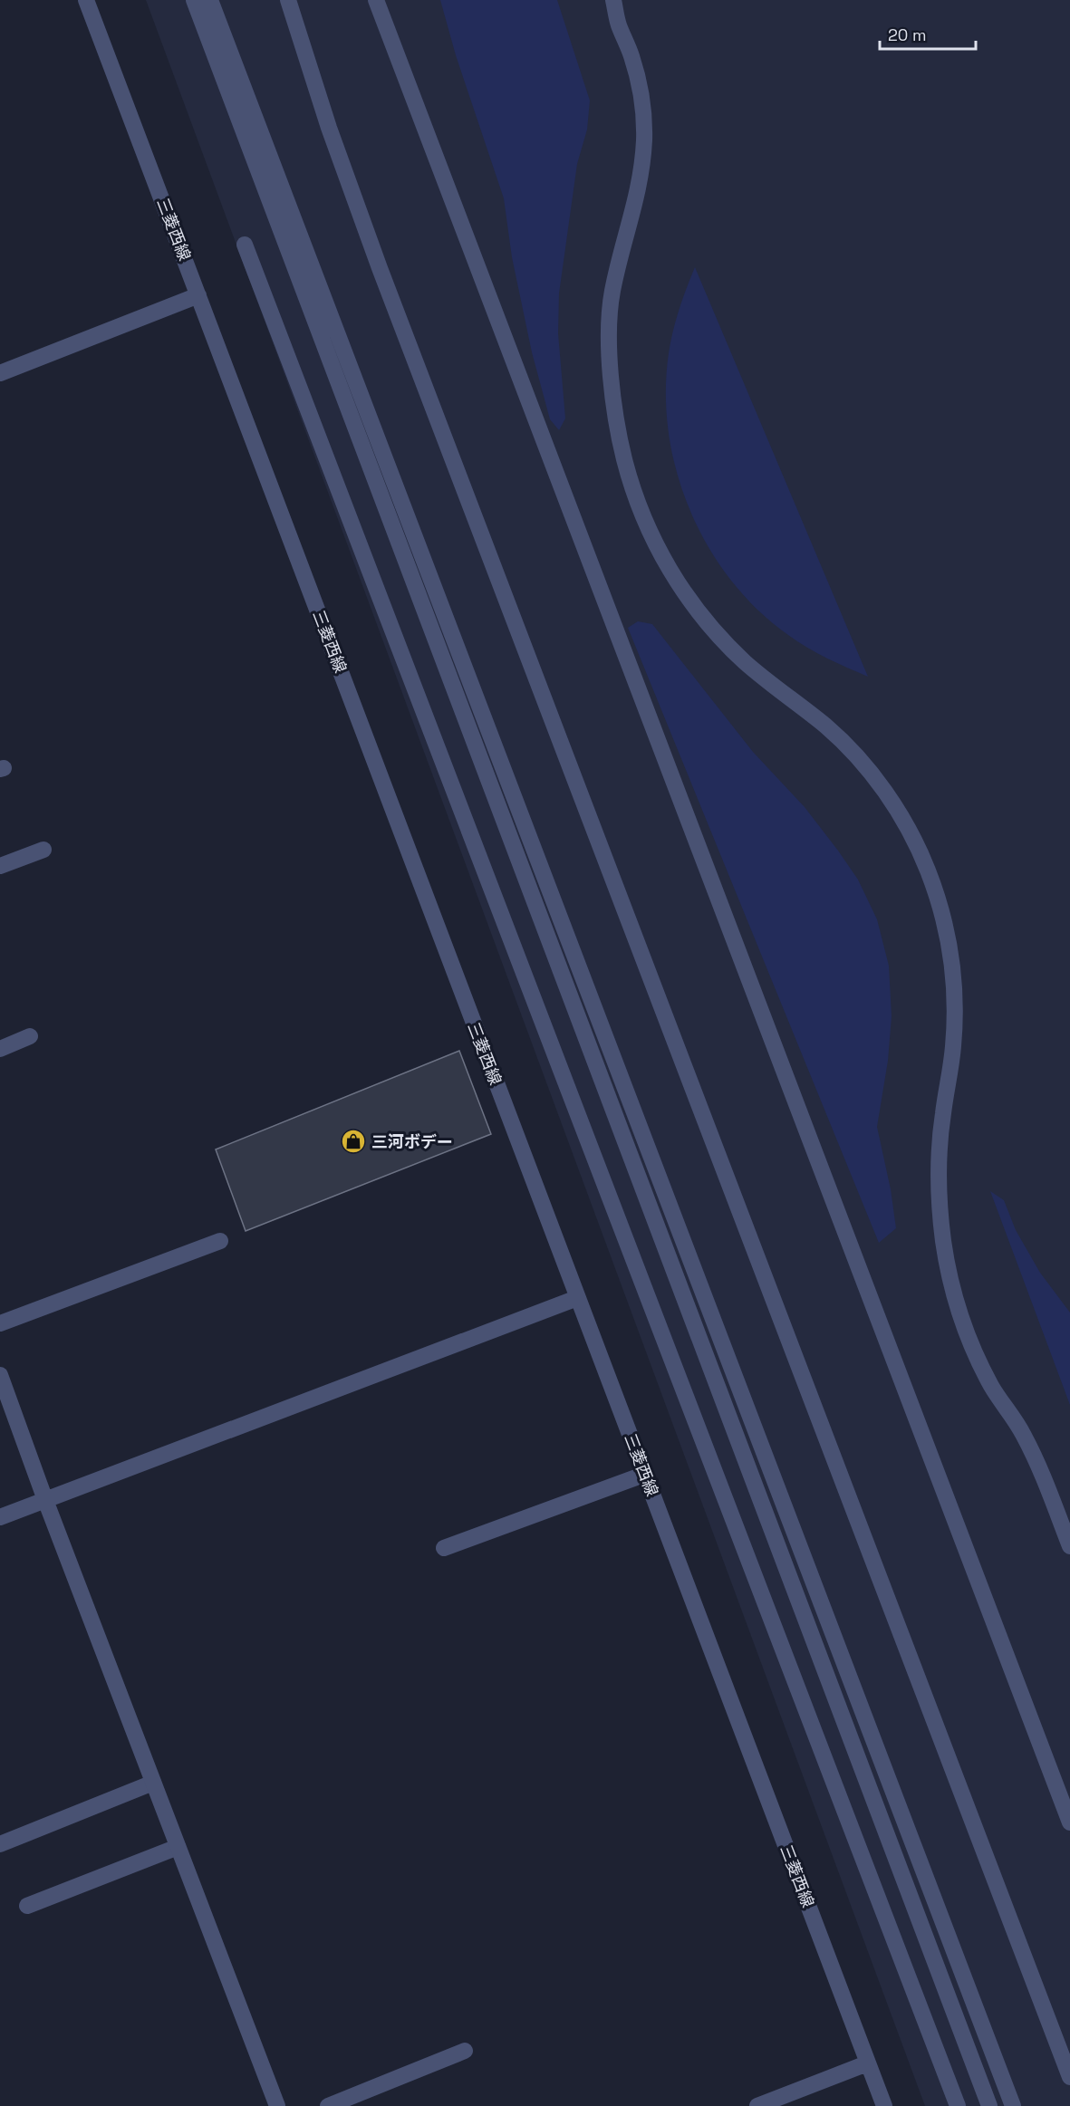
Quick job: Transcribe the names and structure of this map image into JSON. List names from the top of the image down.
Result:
{
  "streets": {
    "street": ["三菱西線"]
  },
  "places": {
    "shop": ["三河ボデー"]
  },
  "scale_bar": "20 m"
}
